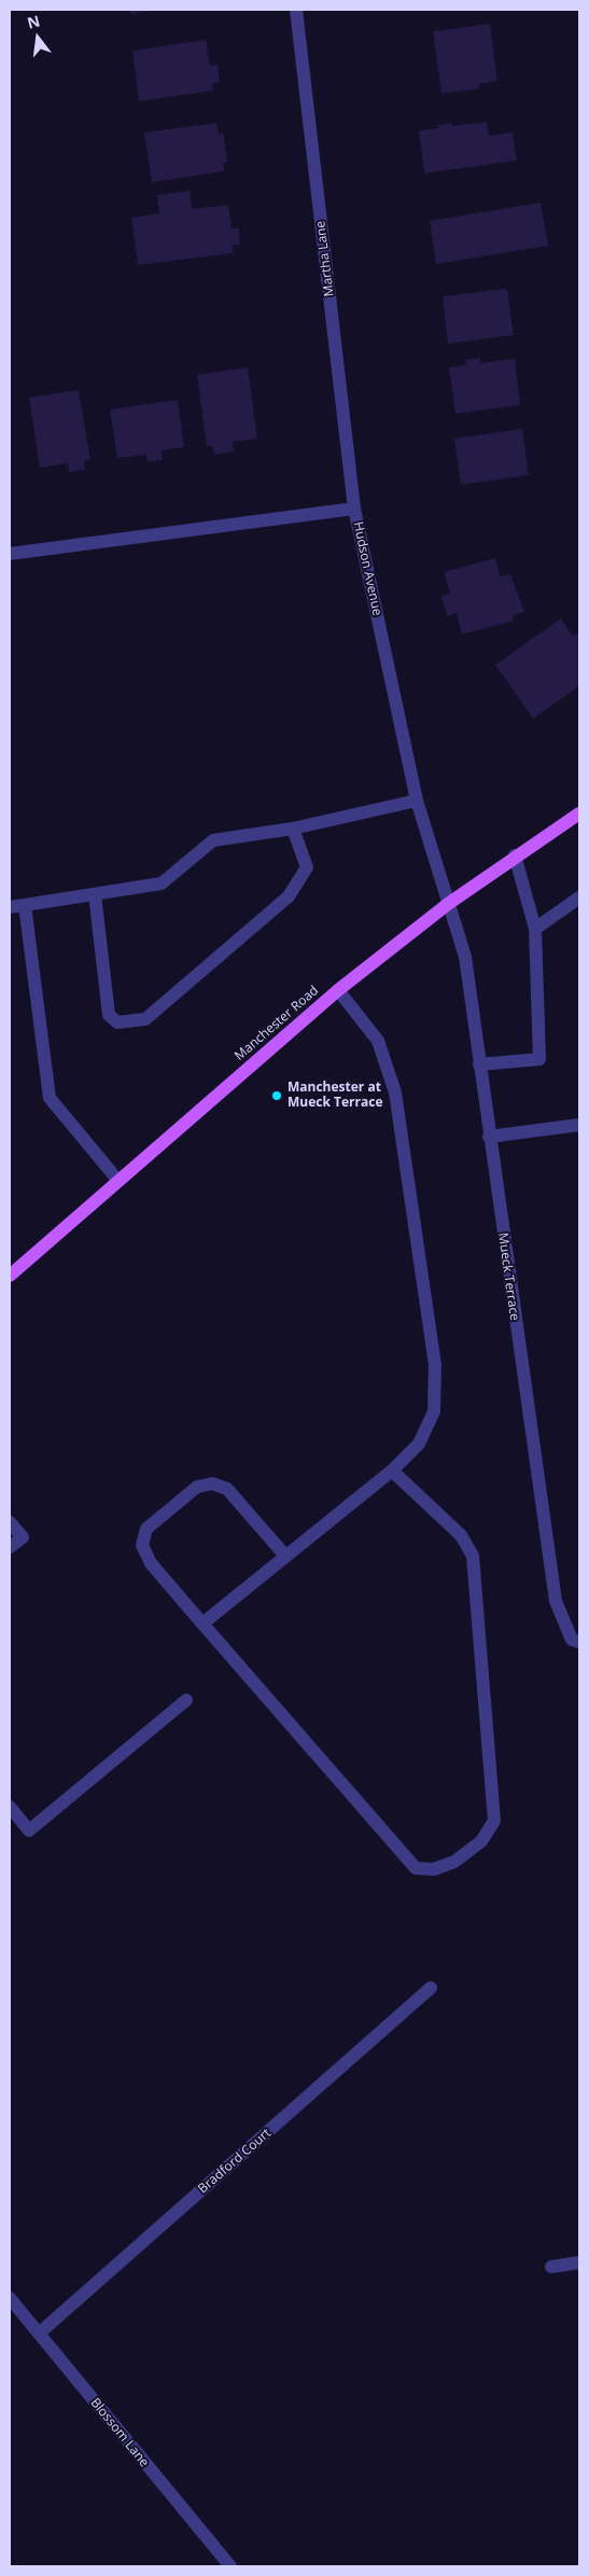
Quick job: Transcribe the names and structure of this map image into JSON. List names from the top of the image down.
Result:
{
  "streets": {
    "main road": ["Manchester Road"],
    "street": [
      "Martha Lane",
      "Hudson Avenue",
      "Mueck Terrace",
      "Bradford Court",
      "Blossom Lane"
    ]
  },
  "crossings": [
    ["Martha Lane", "Hudson Avenue"],
    ["Hudson Avenue", "Manchester Road"],
    ["Hudson Avenue", "Mueck Terrace"],
    ["Manchester Road", "Mueck Terrace"],
    ["Bradford Court", "Blossom Lane"]
  ],
  "places": ["Manchester at Mueck Terrace"],
  "north": "top"
}
